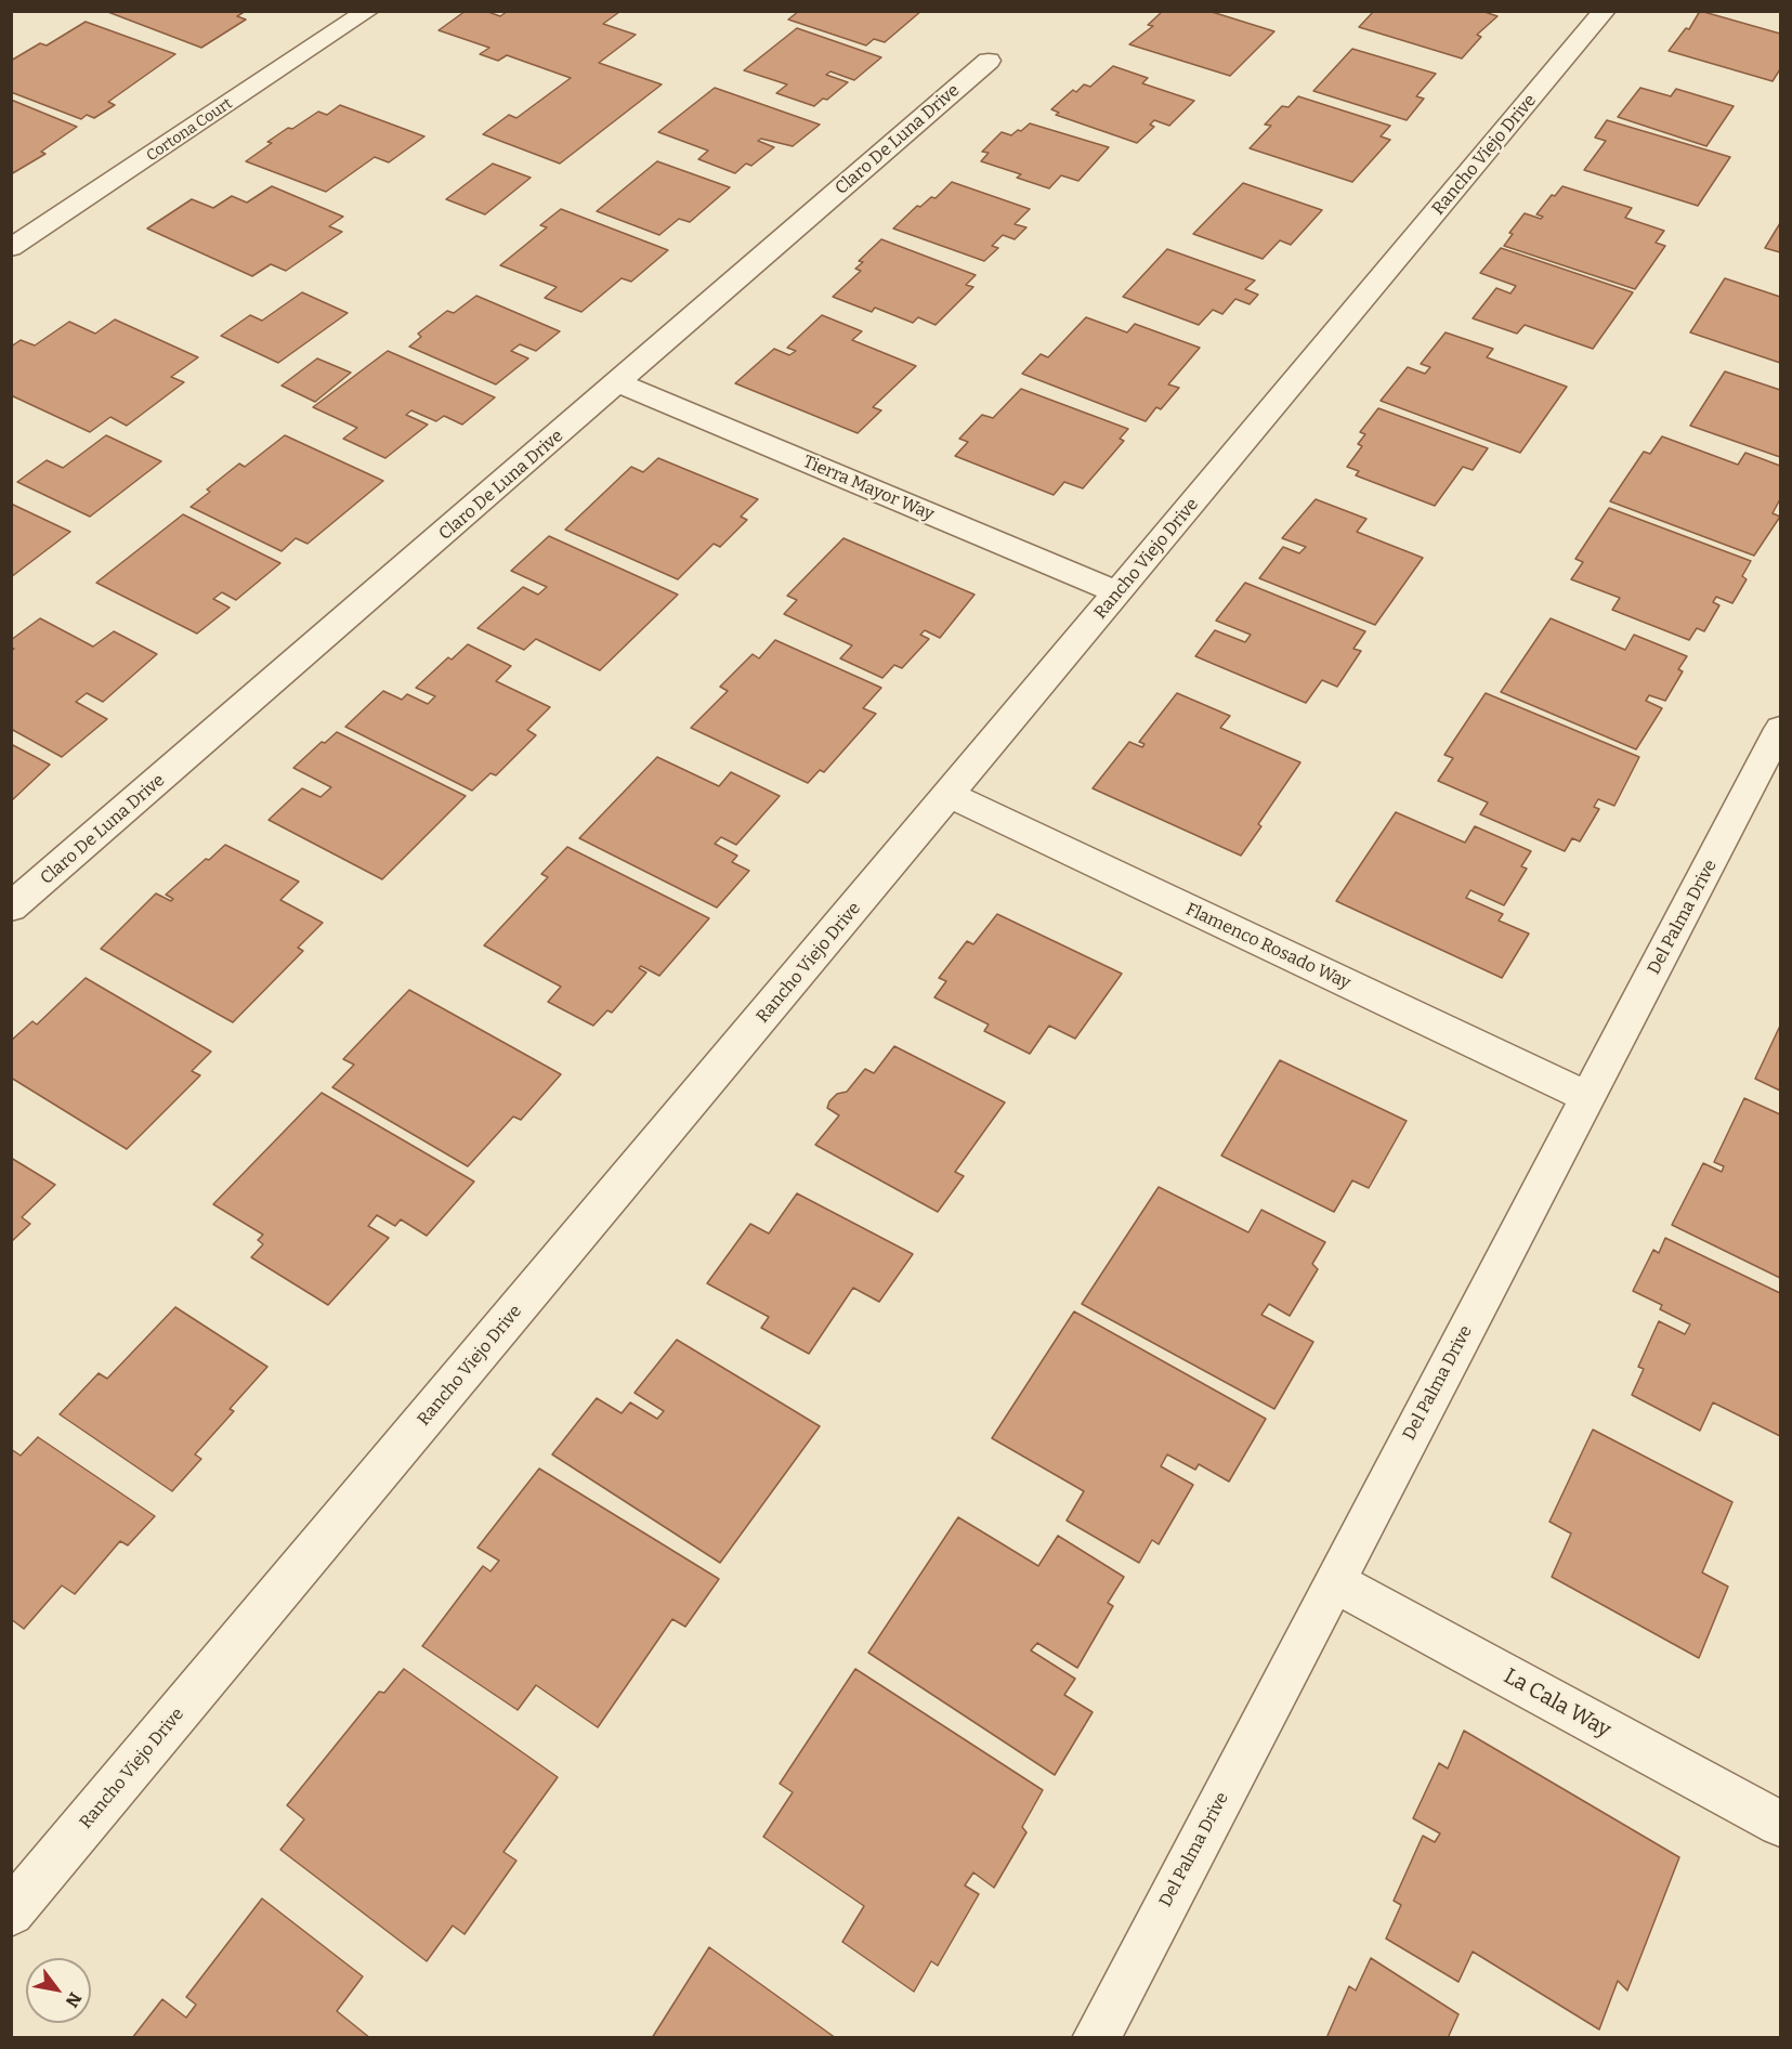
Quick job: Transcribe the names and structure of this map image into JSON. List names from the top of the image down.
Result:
{
  "streets": {
    "street": [
      "Cortona Court",
      "Claro De Luna Drive",
      "Rancho Viejo Drive",
      "Tierra Mayor Way",
      "Del Palma Drive",
      "Flamenco Rosado Way",
      "La Cala Way"
    ]
  },
  "crossings": [
    ["Claro De Luna Drive", "Tierra Mayor Way"],
    ["Rancho Viejo Drive", "Tierra Mayor Way"],
    ["Rancho Viejo Drive", "Flamenco Rosado Way"],
    ["Del Palma Drive", "Flamenco Rosado Way"],
    ["Del Palma Drive", "La Cala Way"]
  ],
  "north": "bottom right"
}
